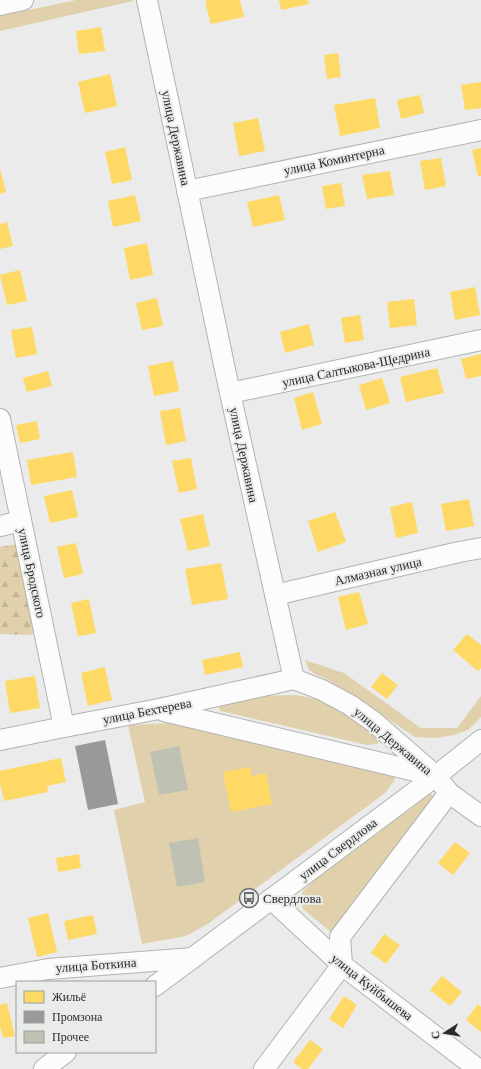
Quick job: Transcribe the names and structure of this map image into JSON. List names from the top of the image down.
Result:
{
  "streets": {
    "street": [
      "улица Державина",
      "улица Коминтерна",
      "улица Салтыкова-Щедрина",
      "Алмазная улица",
      "улица Бродского",
      "улица Бехтерева",
      "улица Свердлова",
      "улица Боткина",
      "улица Куйбышева"
    ]
  },
  "crossings": [
    ["улица Державина", "улица Коминтерна"],
    ["улица Державина", "улица Салтыкова-Щедрина"],
    ["улица Державина", "Алмазная улица"],
    ["улица Державина", "улица Бехтерева"],
    ["улица Державина", "улица Свердлова"],
    ["улица Бродского", "улица Бехтерева"],
    ["улица Свердлова", "улица Боткина"],
    ["улица Свердлова", "улица Куйбышева"]
  ],
  "places": {
    "bus stop": ["Свердлова"]
  },
  "legend": ["Жильё", "Промзона", "Прочее"],
  "north": "left"
}
